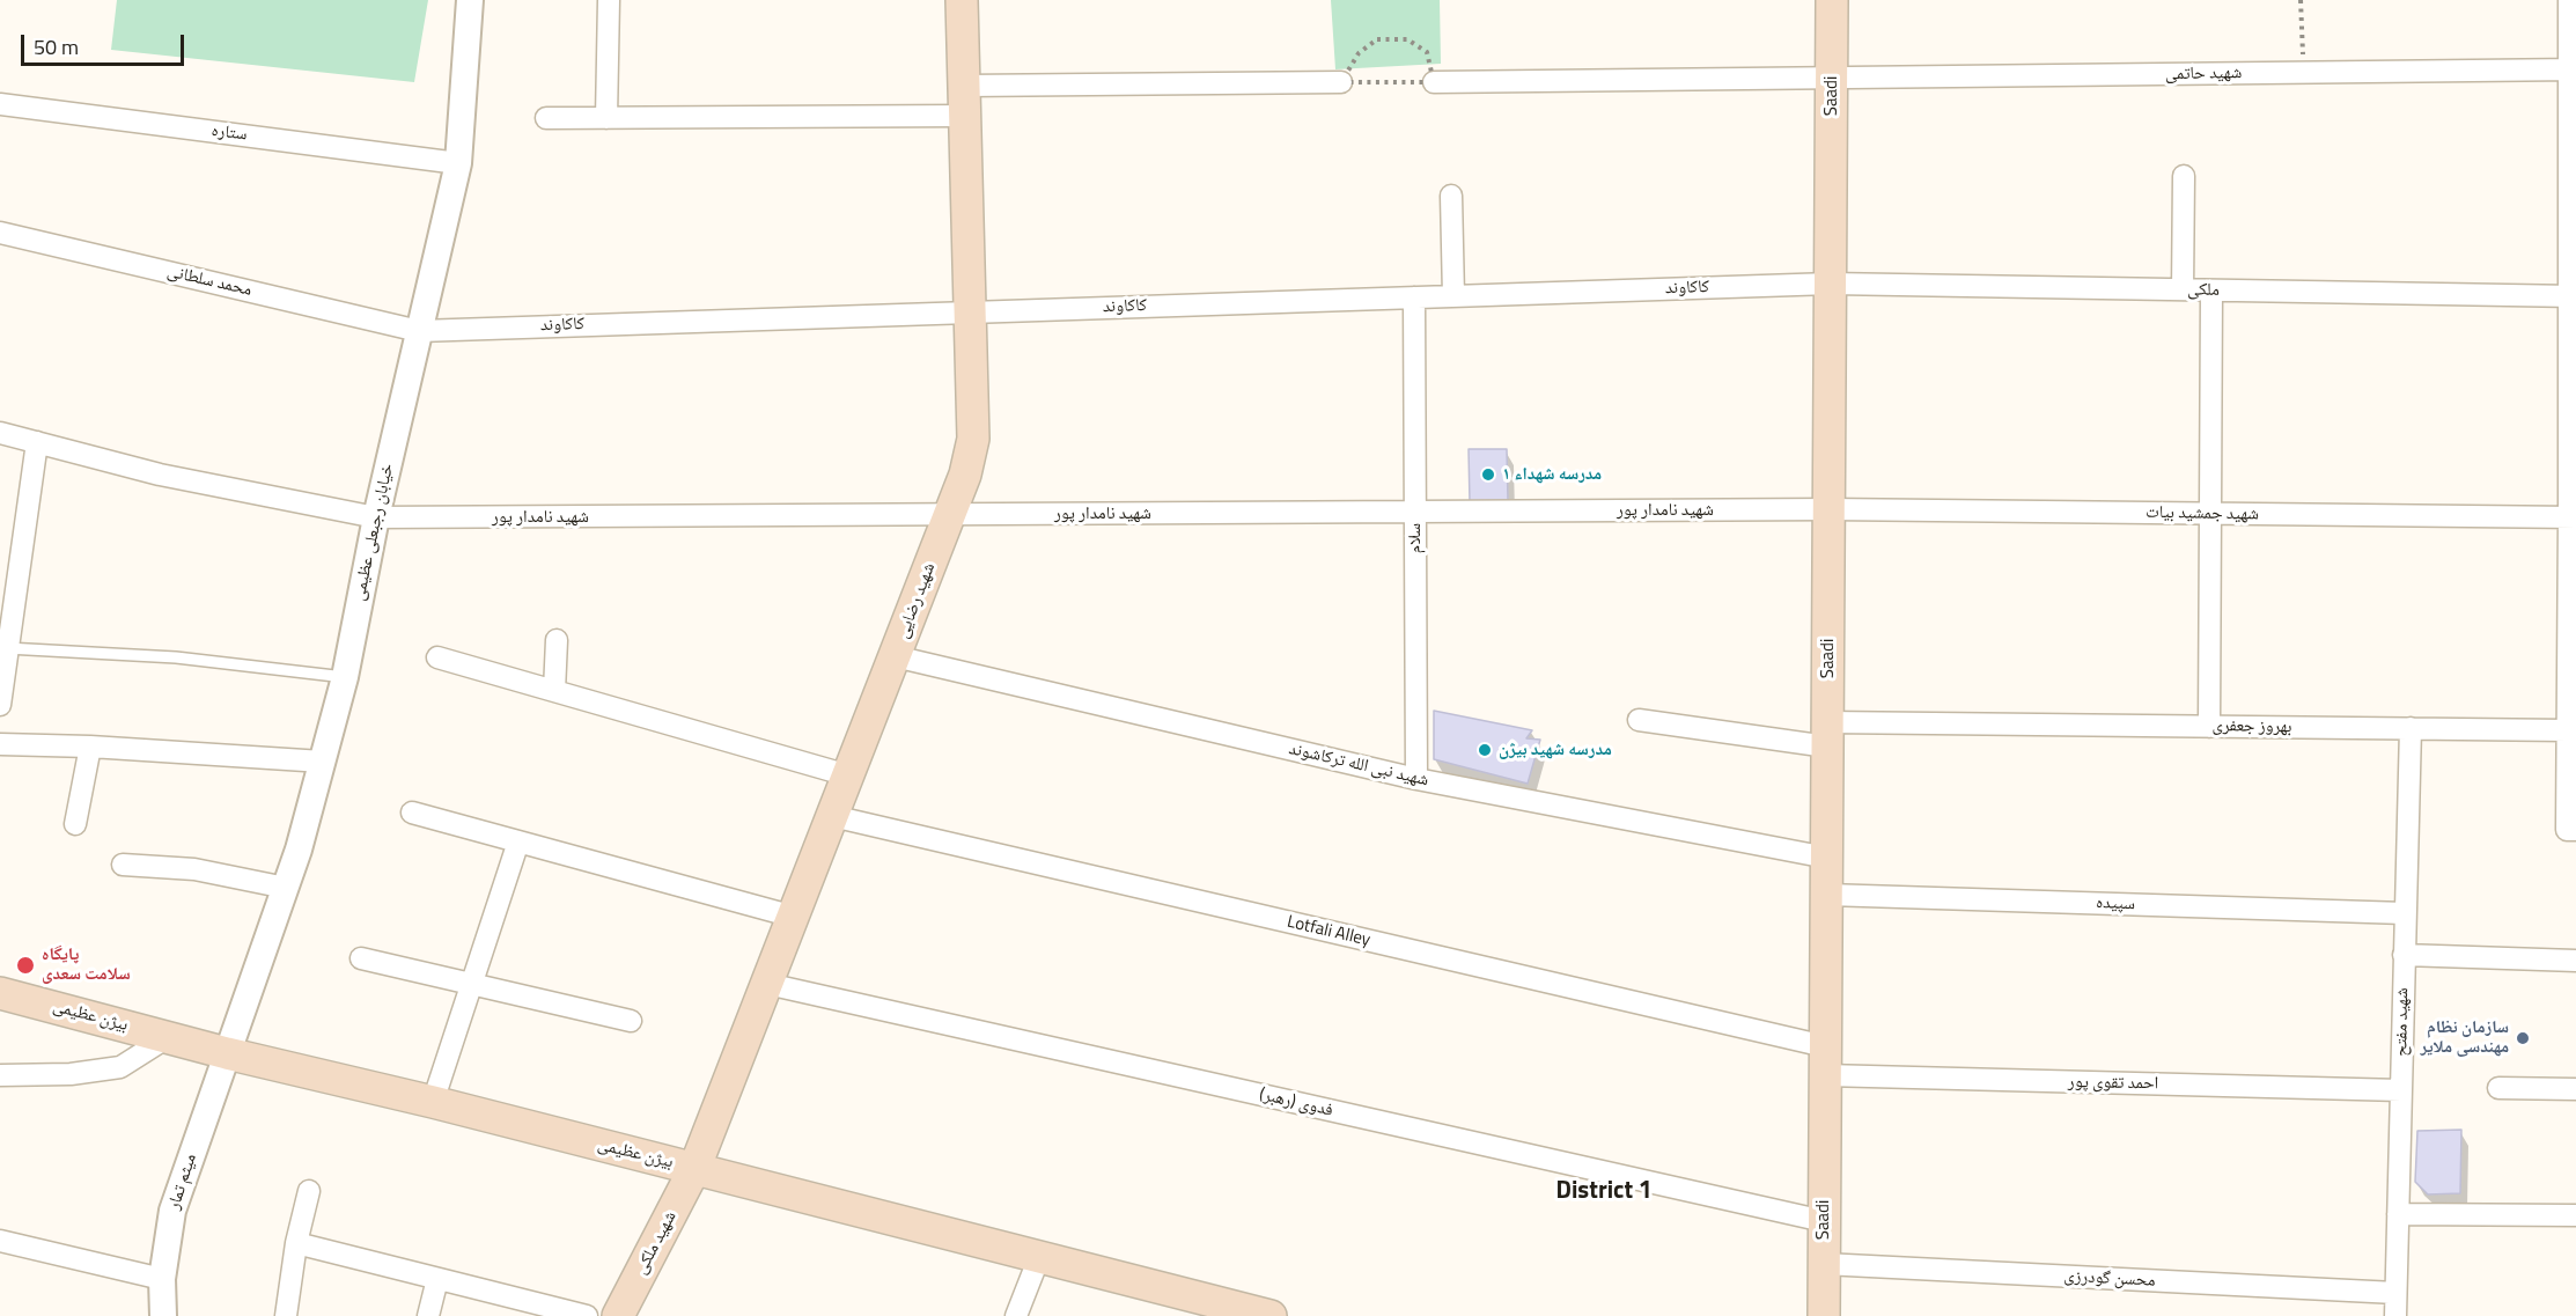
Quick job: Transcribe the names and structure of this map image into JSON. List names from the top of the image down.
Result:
{
  "streets": {
    "main road": [
      "Saadi",
      "شهید رضایی",
      "بیژن عظیمی",
      "شهید ملکی"
    ],
    "street": [
      "شهید حاتمی",
      "ستاره",
      "محمد سلطانی",
      "کاکاوند",
      "ملکی",
      "شهید نامدار پور",
      "شهید جمشید بیات",
      "خیابان رجبعلی عظیمی",
      "سلام",
      "بهروز جعفری",
      "شهید نبی الله ترکاشوند",
      "سپیده",
      "Lotfali Alley",
      "شهید مفتح",
      "احمد تقوی پور",
      "فدوی (رهبر)",
      "میثم تمار",
      "محسن گودرزی"
    ]
  },
  "crossings": [
    ["شهید حاتمی", "Saadi"],
    ["Saadi", "کاکاوند"],
    ["Saadi", "ملکی"],
    ["Saadi", "شهید نامدار پور"],
    ["Saadi", "شهید جمشید بیات"],
    ["Saadi", "بهروز جعفری"],
    ["Saadi", "شهید نبی الله ترکاشوند"],
    ["Saadi", "سپیده"],
    ["Saadi", "Lotfali Alley"],
    ["Saadi", "احمد تقوی پور"],
    ["Saadi", "فدوی (رهبر)"],
    ["Saadi", "محسن گودرزی"],
    ["ستاره", "خیابان رجبعلی عظیمی"],
    ["محمد سلطانی", "کاکاوند"],
    ["محمد سلطانی", "خیابان رجبعلی عظیمی"],
    ["کاکاوند", "ملکی"],
    ["کاکاوند", "خیابان رجبعلی عظیمی"],
    ["کاکاوند", "سلام"],
    ["کاکاوند", "شهید رضایی"],
    ["شهید نامدار پور", "شهید جمشید بیات"],
    ["شهید نامدار پور", "خیابان رجبعلی عظیمی"],
    ["شهید نامدار پور", "سلام"],
    ["شهید نامدار پور", "شهید رضایی"],
    ["خیابان رجبعلی عظیمی", "بیژن عظیمی"],
    ["خیابان رجبعلی عظیمی", "میثم تمار"],
    ["سلام", "شهید نبی الله ترکاشوند"],
    ["شهید رضایی", "شهید نبی الله ترکاشوند"],
    ["شهید رضایی", "Lotfali Alley"],
    ["شهید رضایی", "بیژن عظیمی"],
    ["شهید رضایی", "فدوی (رهبر)"],
    ["شهید رضایی", "شهید ملکی"],
    ["بهروز جعفری", "شهید مفتح"],
    ["سپیده", "شهید مفتح"],
    ["Lotfali Alley", "احمد تقوی پور"],
    ["بیژن عظیمی", "میثم تمار"],
    ["بیژن عظیمی", "شهید ملکی"],
    ["شهید مفتح", "احمد تقوی پور"],
    ["شهید مفتح", "محسن گودرزی"]
  ],
  "districts": ["District 1"],
  "places": [
    "مدرسه شهداء ۱",
    "مدرسه شهید بیژن",
    "پایگاه سلامت سعدی",
    "سازمان نظام مهندسی ملایر"
  ],
  "scale_bar": "50 m"
}
